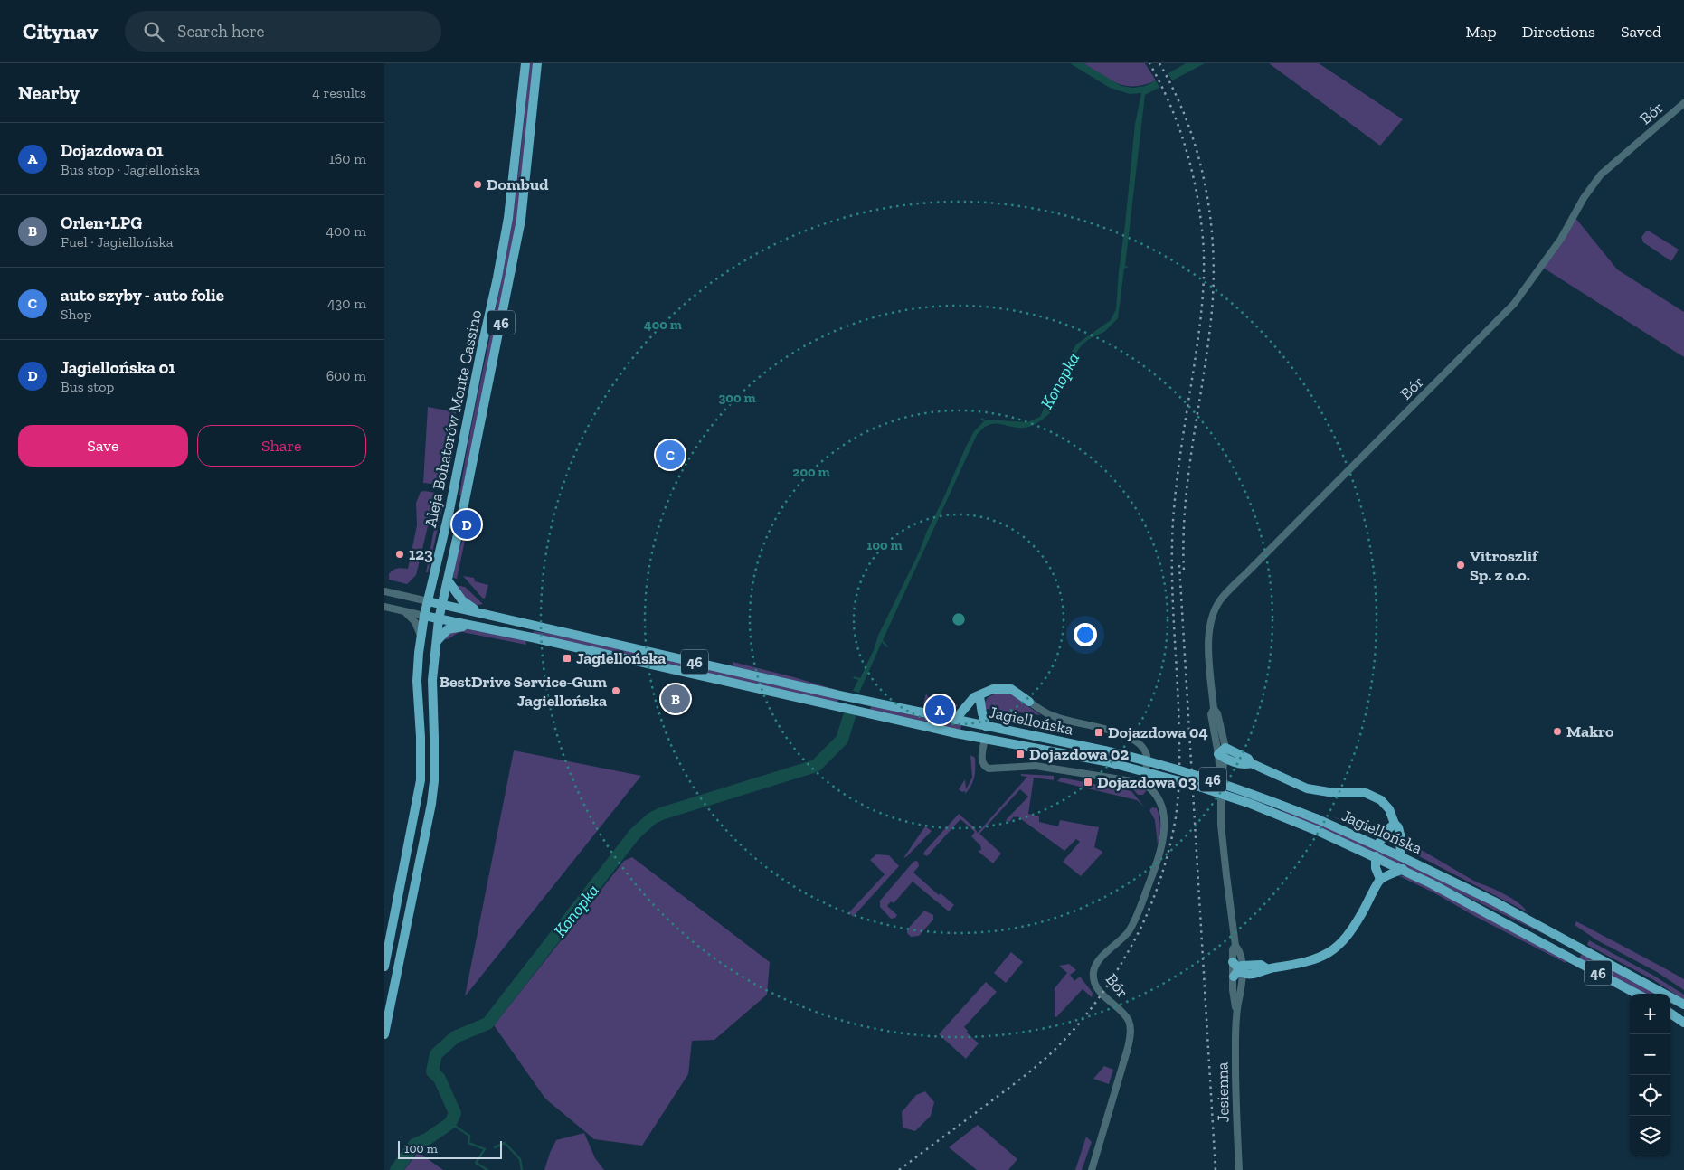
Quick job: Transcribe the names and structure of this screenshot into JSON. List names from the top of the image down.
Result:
{
  "streets": {
    "main road": ["46", "Aleja Bohaterów Monte Cassino", "Jagiellońska"],
    "street": ["Bór", "Jesienna"]
  },
  "crossings": [
    ["Bór", "Jesienna"],
    ["Aleja Bohaterów Monte Cassino", "Jagiellońska"]
  ],
  "water": ["Konopka"],
  "places": {
    "other": [
      "Dombud",
      "123",
      "Vitroszlif Sp. z o.o.",
      "BestDrive Service-Gum Jagiellońska",
      "Makro"
    ],
    "transit": [
      "Jagiellońska",
      "Dojazdowa 04",
      "Dojazdowa 02",
      "Dojazdowa 03"
    ]
  },
  "scale_bar": "100 m",
  "page": {
    "header": "Citynav",
    "search": "Search here",
    "nav": ["Map", "Directions", "Saved"],
    "heading": ["Nearby", "4 results"],
    "list": [
      {
        "mark": "A",
        "name": "Dojazdowa 01",
        "note": "Bus stop · Jagiellońska",
        "value": "160 m"
      },
      {
        "mark": "B",
        "name": "Orlen+LPG",
        "note": "Fuel · Jagiellońska",
        "value": "400 m"
      },
      {
        "mark": "C",
        "name": "auto szyby - auto folie",
        "note": "Shop",
        "value": "430 m"
      },
      {
        "mark": "D",
        "name": "Jagiellońska 01",
        "note": "Bus stop",
        "value": "600 m"
      }
    ],
    "buttons": ["Save", "Share"],
    "pins": [
      "C",
      "D",
      "B",
      "A"
    ],
    "map_buttons": ["+", "−"],
    "scale": "100 m"
  },
  "rings": [
    "400 m",
    "300 m",
    "200 m",
    "100 m"
  ]
}
